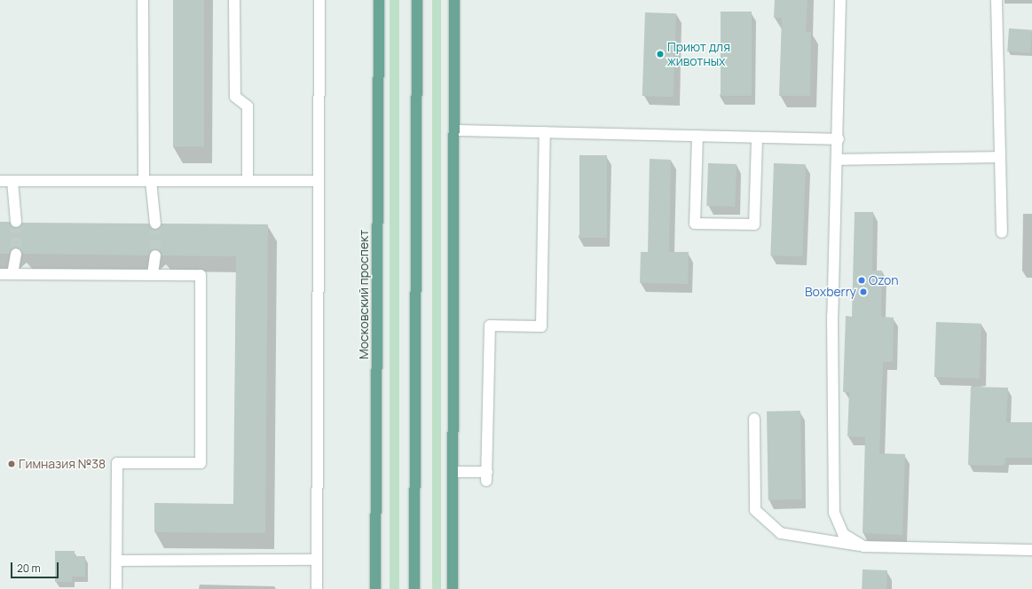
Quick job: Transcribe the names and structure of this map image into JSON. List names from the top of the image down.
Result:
{
  "streets": {
    "main road": ["Московский проспект"]
  },
  "places": [
    "Приют для животных",
    "Ozon",
    "Boxberry",
    "Гимназия №38"
  ],
  "scale_bar": "20 m"
}
